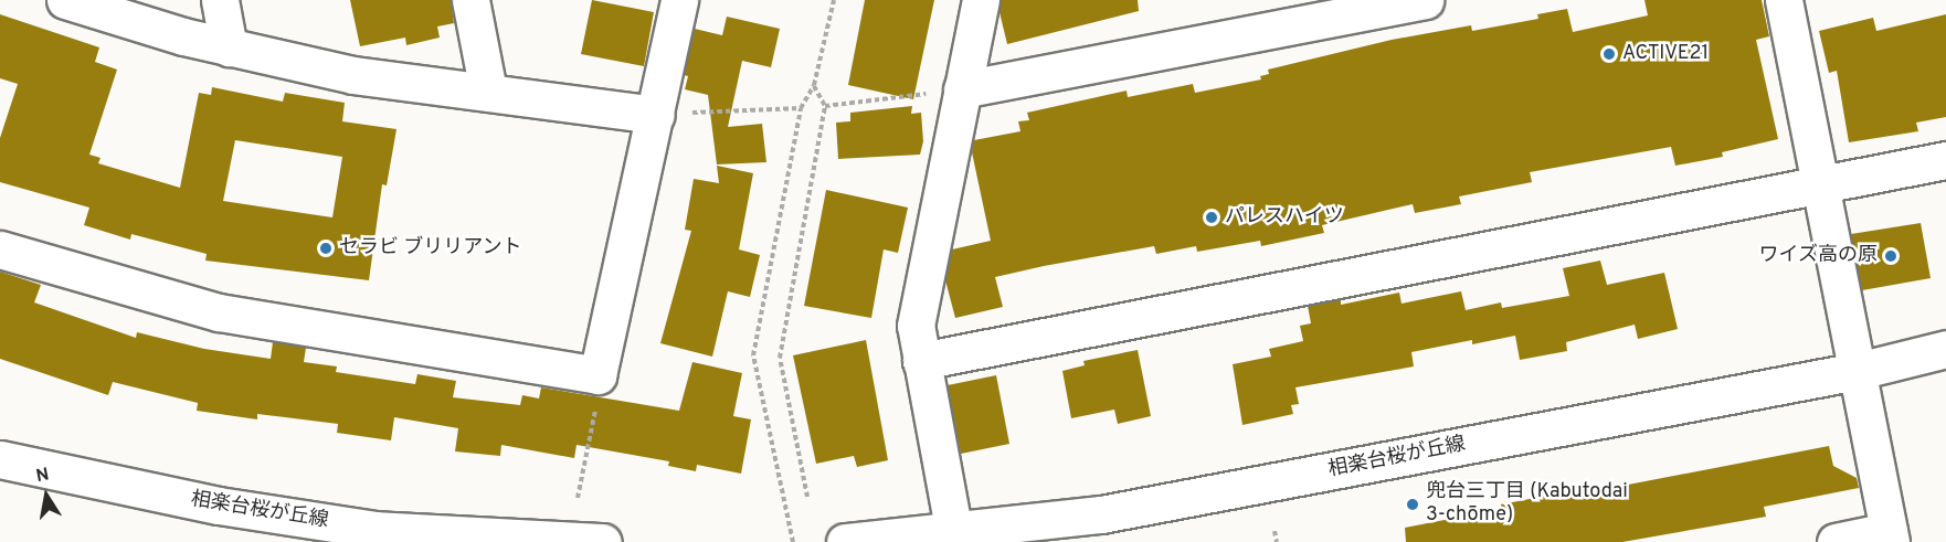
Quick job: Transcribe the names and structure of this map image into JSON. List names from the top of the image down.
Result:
{
  "streets": {
    "street": ["相楽台桜が丘線"]
  },
  "places": [
    "ACTIVE21",
    "パレスハイツ",
    "セラビ ブリリアント",
    "ワイズ高の原",
    "兜台三丁目 (Kabutodai 3-chōme)"
  ],
  "north": "top"
}
